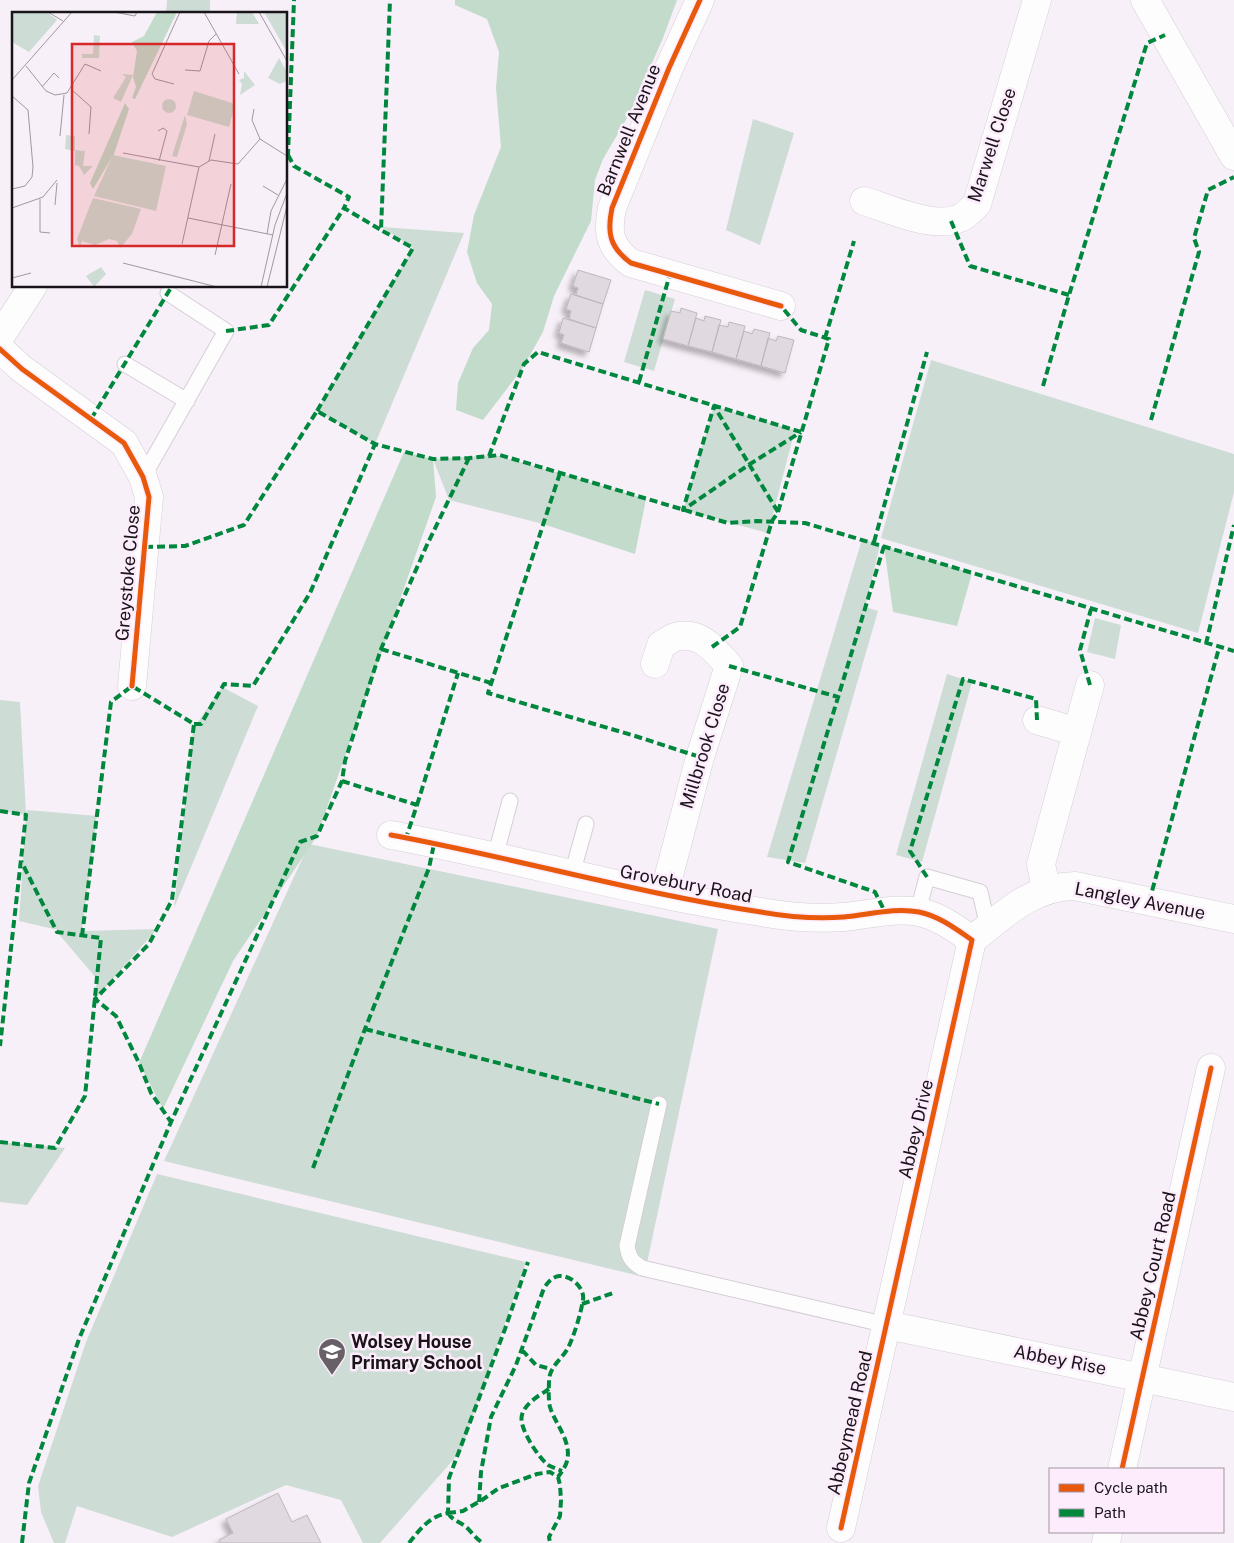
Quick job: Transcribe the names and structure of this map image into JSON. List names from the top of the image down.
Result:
{
  "streets": {
    "street": [
      "Barnwell Avenue",
      "Marwell Close",
      "Greystoke Close",
      "Millbrook Close",
      "Grovebury Road",
      "Langley Avenue",
      "Abbey Drive",
      "Abbey Court Road",
      "Abbey Rise",
      "Abbeymead Road"
    ]
  },
  "crossings": [
    ["Millbrook Close", "Grovebury Road"],
    ["Grovebury Road", "Langley Avenue"],
    ["Grovebury Road", "Abbey Drive"],
    ["Langley Avenue", "Abbey Drive"],
    ["Abbey Drive", "Abbey Rise"],
    ["Abbey Drive", "Abbeymead Road"],
    ["Abbey Court Road", "Abbey Rise"],
    ["Abbey Rise", "Abbeymead Road"]
  ],
  "places": {
    "school or university": ["Wolsey House Primary School"]
  },
  "legend": ["Cycle path", "Path"]
}
